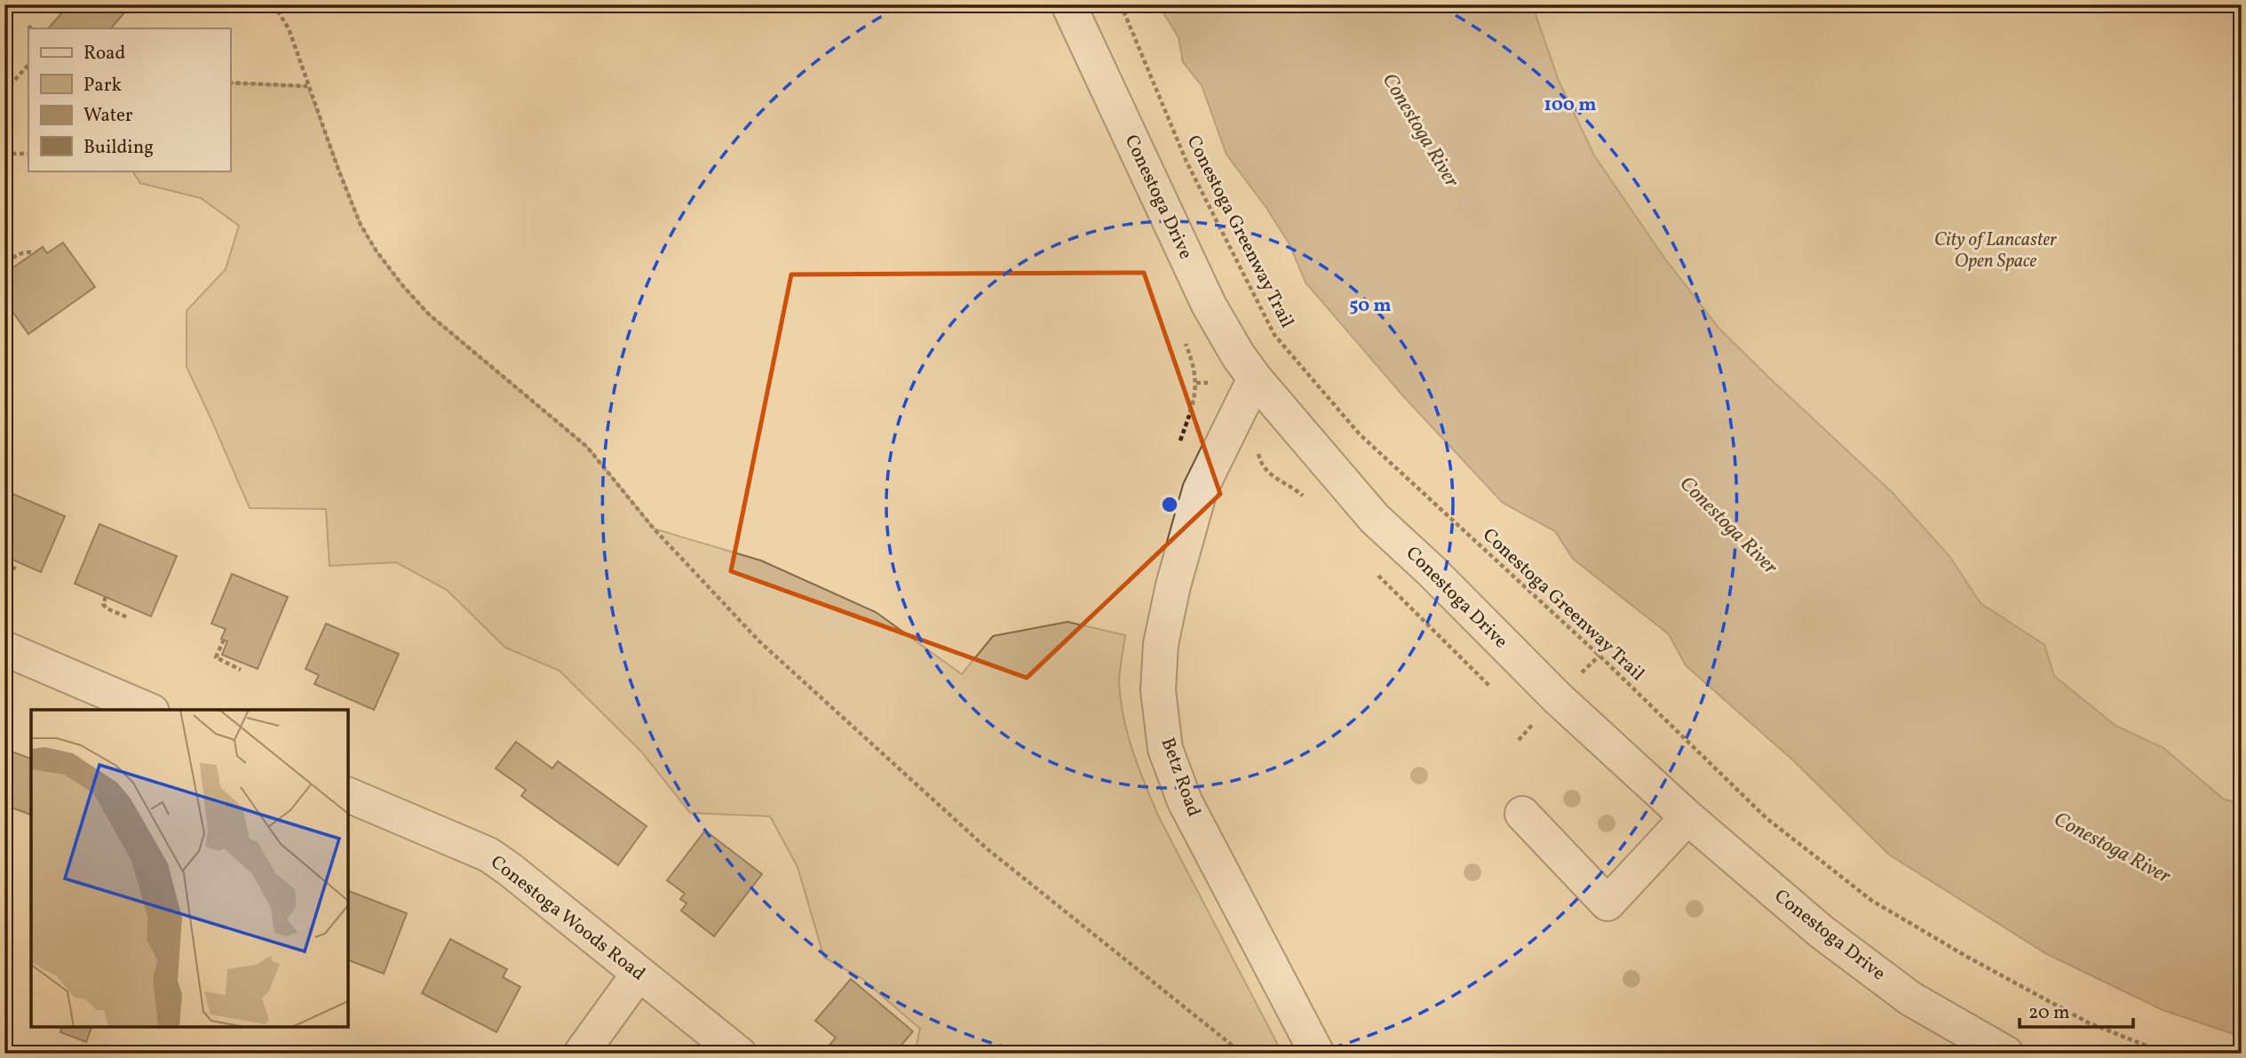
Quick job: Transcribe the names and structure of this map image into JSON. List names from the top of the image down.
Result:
{
  "streets": {
    "street": ["Conestoga Drive", "Betz Road", "Conestoga Woods Road"],
    "path": ["Conestoga Greenway Trail"]
  },
  "crossings": [
    ["Conestoga Drive", "Betz Road"]
  ],
  "water": ["Conestoga River"],
  "parks": ["City of Lancaster Open Space"],
  "legend": [
    "Road",
    "Park",
    "Water",
    "Building"
  ],
  "scale_bar": "20 m",
  "rings": ["100 m", "50 m"]
}
